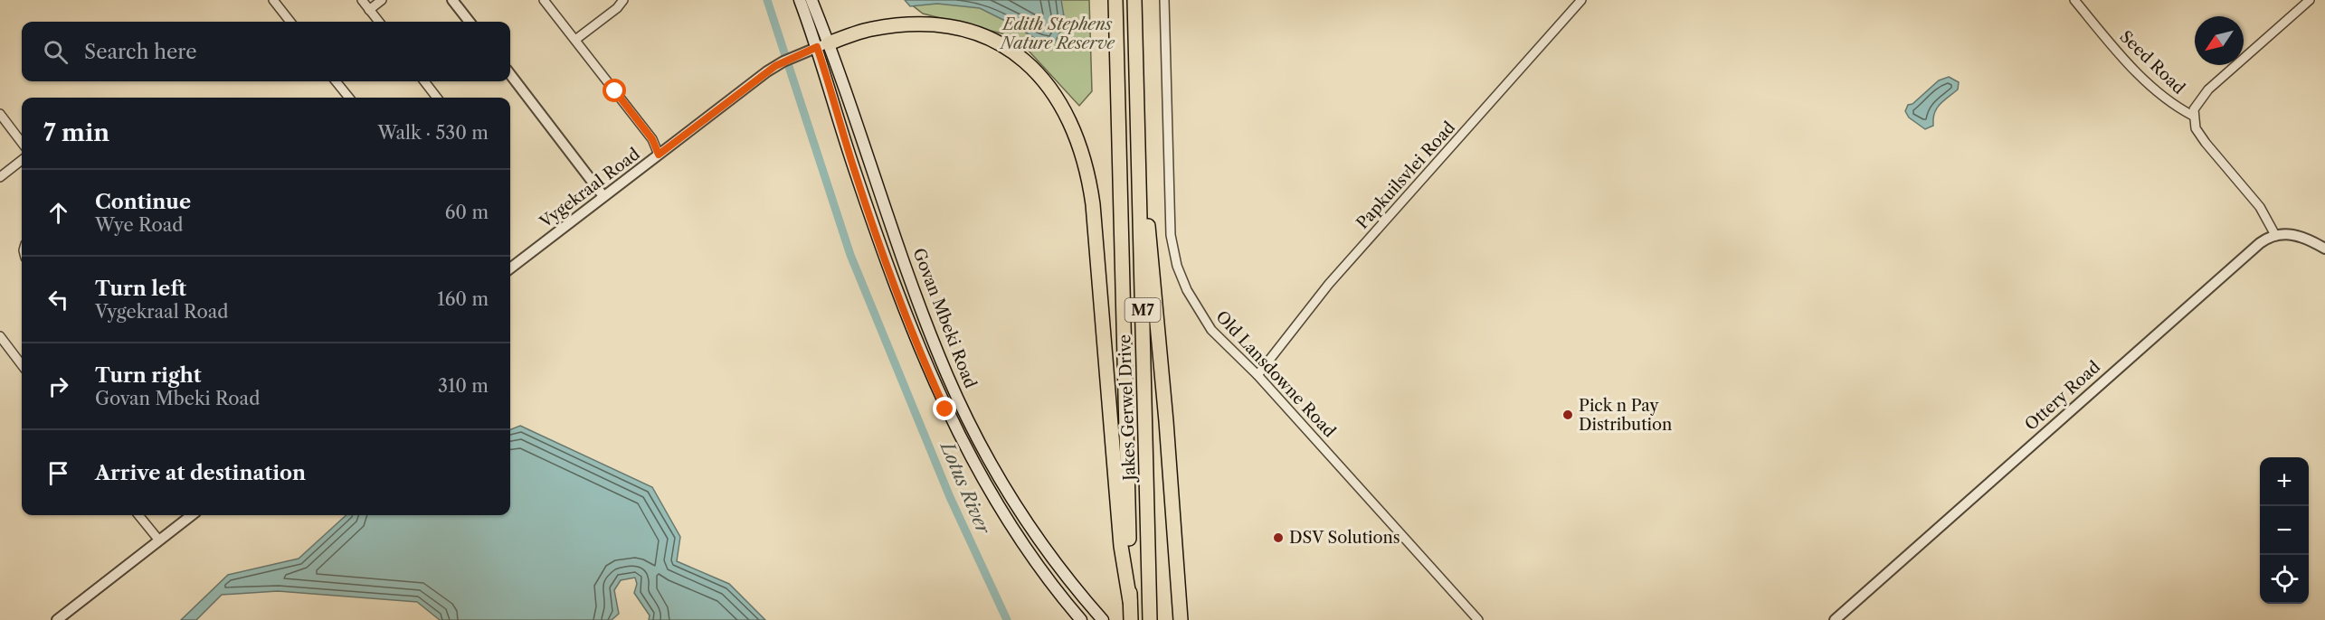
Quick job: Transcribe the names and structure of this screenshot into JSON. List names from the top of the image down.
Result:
{
  "streets": {
    "highway": ["M7", "Jakes Gerwel Drive"],
    "main road": ["Govan Mbeki Road"],
    "street": [
      "Seed Road",
      "Papkuilsvlei Road",
      "Vygekraal Road",
      "Old Lansdowne Road",
      "Ottery Road"
    ]
  },
  "crossings": [
    ["Papkuilsvlei Road", "Old Lansdowne Road"],
    ["Vygekraal Road", "Govan Mbeki Road"]
  ],
  "water": ["Lotus River"],
  "parks": ["Edith Stephens Nature Reserve"],
  "places": ["Pick n Pay Distribution", "DSV Solutions"],
  "north": "bottom left",
  "page": {
    "search": "Search here",
    "heading": ["7 min", "Walk · 530 m"],
    "list": [
      ["Continue", "Wye Road", "60 m"],
      ["Turn left", "Vygekraal Road", "160 m"],
      ["Turn right", "Govan Mbeki Road", "310 m"],
      "Arrive at destination"
    ],
    "map_buttons": ["+", "−"]
  }
}
